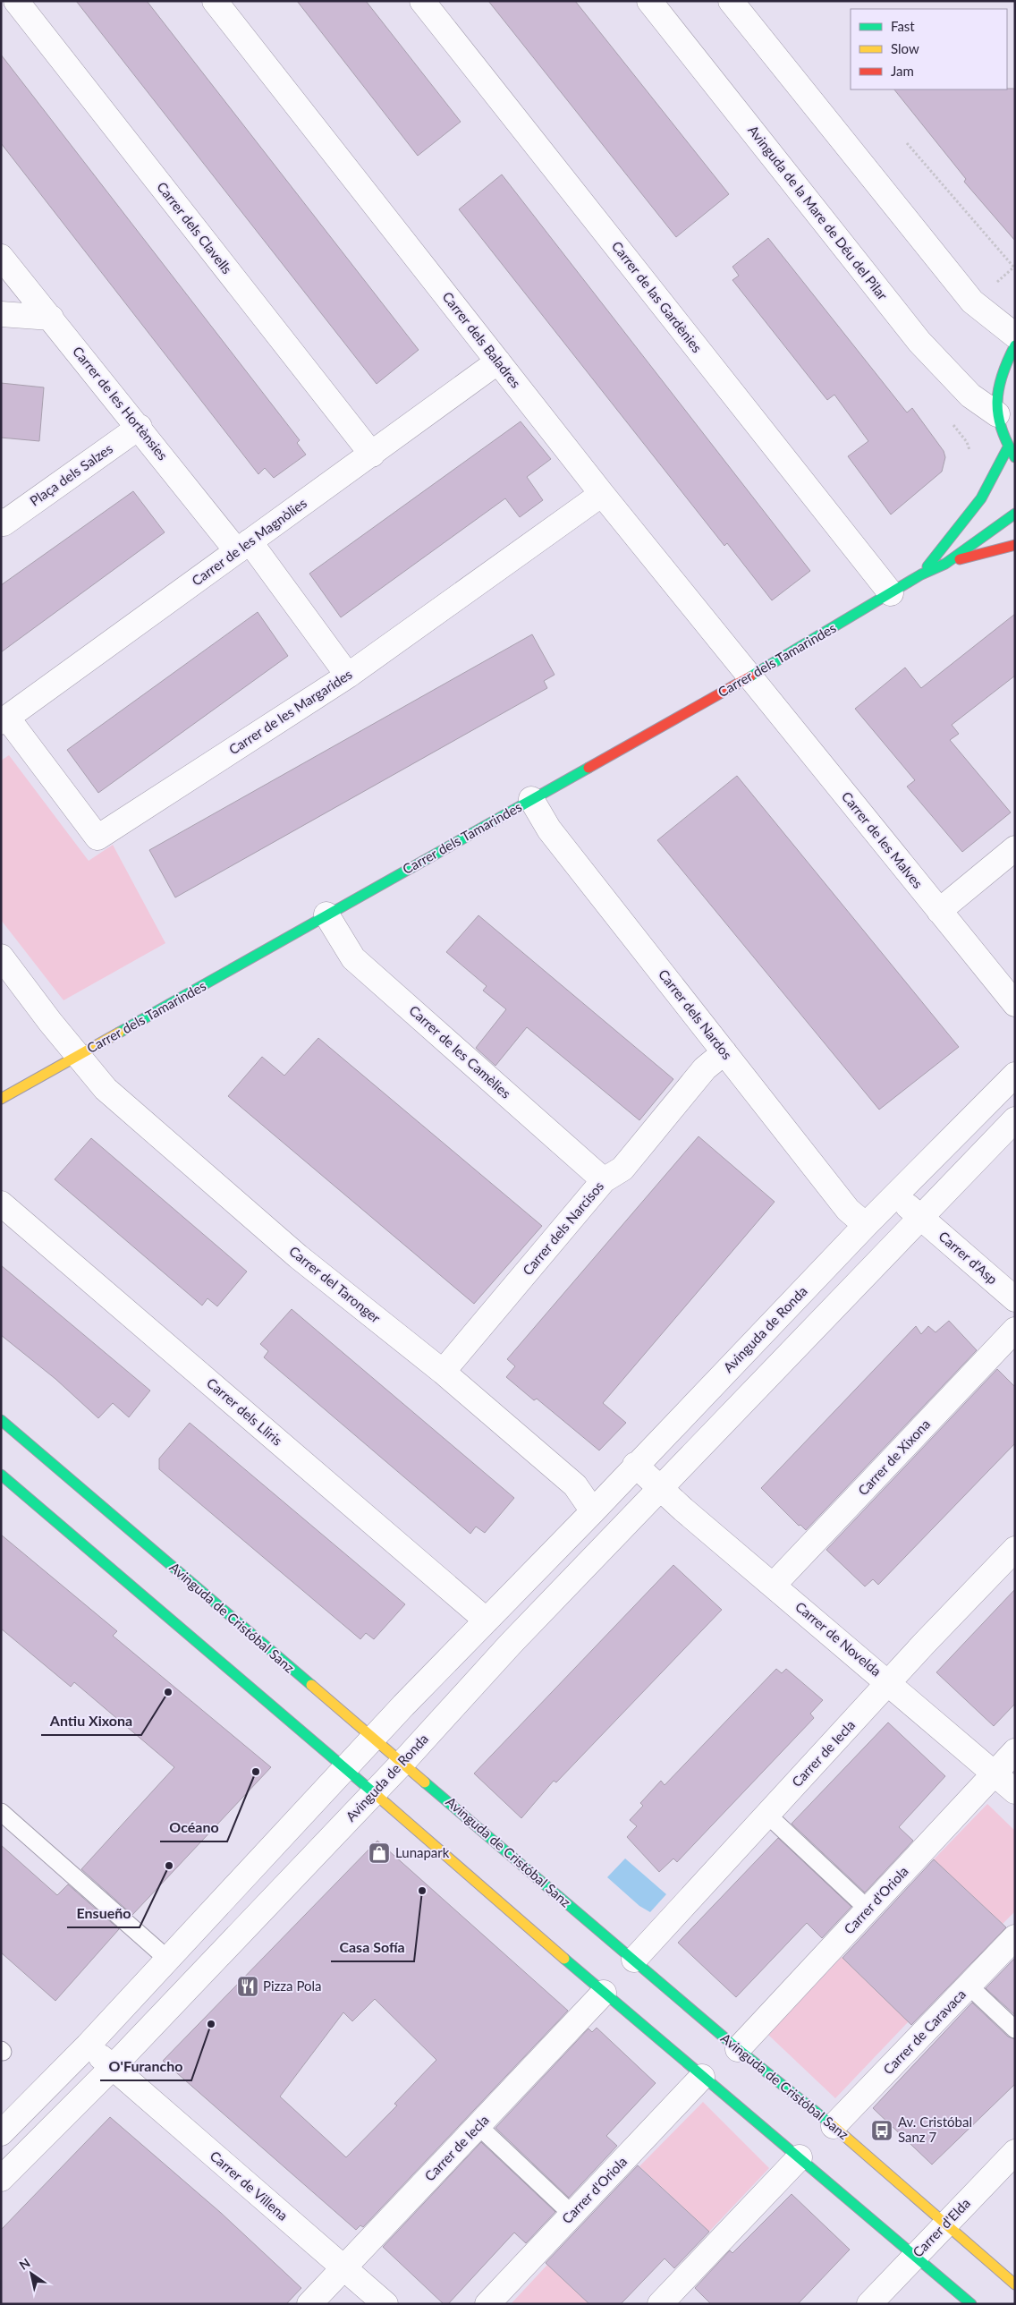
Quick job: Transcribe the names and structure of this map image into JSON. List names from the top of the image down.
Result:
{
  "streets": {
    "street": [
      "Avinguda de la Mare de Déu del Pilar",
      "Carrer dels Clavells",
      "Carrer de las Gardènies",
      "Carrer dels Baladres",
      "Carrer de les Hortènsies",
      "Plaça dels Salzes",
      "Carrer de les Magnòlies",
      "Carrer dels Tamarindes",
      "Carrer de les Margarides",
      "Carrer de les Malves",
      "Carrer dels Nardos",
      "Carrer de les Camèlies",
      "Carrer dels Narcisos",
      "Carrer d'Asp",
      "Carrer del Taronger",
      "Avinguda de Ronda",
      "Carrer dels Lliris",
      "Carrer de Xixona",
      "Avinguda de Cristóbal Sanz",
      "Carrer de Novelda",
      "Carrer de Iecla",
      "Carrer d'Oriola",
      "Carrer de Caravaca",
      "Carrer de Villena",
      "Carrer d'Elda"
    ]
  },
  "crossings": [
    ["Carrer dels Clavells", "Carrer de les Magnòlies"],
    ["Carrer de las Gardènies", "Carrer dels Tamarindes"],
    ["Carrer dels Baladres", "Carrer de les Magnòlies"],
    ["Carrer dels Baladres", "Carrer dels Tamarindes"],
    ["Carrer dels Baladres", "Carrer de les Margarides"],
    ["Carrer dels Baladres", "Carrer de les Malves"],
    ["Carrer de les Hortènsies", "Plaça dels Salzes"],
    ["Carrer de les Hortènsies", "Carrer de les Magnòlies"],
    ["Carrer de les Hortènsies", "Carrer de les Margarides"],
    ["Carrer de les Magnòlies", "Carrer de les Margarides"],
    ["Carrer dels Tamarindes", "Carrer de les Malves"],
    ["Carrer dels Tamarindes", "Carrer dels Nardos"],
    ["Carrer dels Tamarindes", "Carrer de les Camèlies"],
    ["Carrer dels Tamarindes", "Carrer del Taronger"],
    ["Carrer dels Nardos", "Carrer dels Narcisos"],
    ["Carrer dels Nardos", "Avinguda de Ronda"],
    ["Carrer de les Camèlies", "Carrer dels Narcisos"],
    ["Carrer dels Narcisos", "Carrer del Taronger"],
    ["Carrer d'Asp", "Avinguda de Ronda"],
    ["Carrer del Taronger", "Avinguda de Ronda"],
    ["Avinguda de Ronda", "Carrer dels Lliris"],
    ["Avinguda de Ronda", "Avinguda de Cristóbal Sanz"],
    ["Avinguda de Ronda", "Carrer de Novelda"],
    ["Avinguda de Ronda", "Carrer de Villena"],
    ["Carrer de Xixona", "Carrer de Novelda"],
    ["Avinguda de Cristóbal Sanz", "Carrer de Iecla"],
    ["Avinguda de Cristóbal Sanz", "Carrer d'Oriola"],
    ["Avinguda de Cristóbal Sanz", "Carrer de Caravaca"],
    ["Avinguda de Cristóbal Sanz", "Carrer d'Elda"],
    ["Carrer de Novelda", "Carrer de Iecla"],
    ["Carrer de Novelda", "Carrer d'Oriola"],
    ["Carrer de Iecla", "Carrer de Villena"]
  ],
  "places": {
    "other": [
      "Antiu Xixona",
      "Océano",
      "Ensueño",
      "Casa Sofía",
      "O'Furancho"
    ],
    "shop": ["Lunapark"],
    "restaurant": ["Pizza Pola"],
    "bus stop": ["Av. Cristóbal Sanz 7"]
  },
  "legend": ["Fast", "Slow", "Jam"],
  "north": "top left"
}
